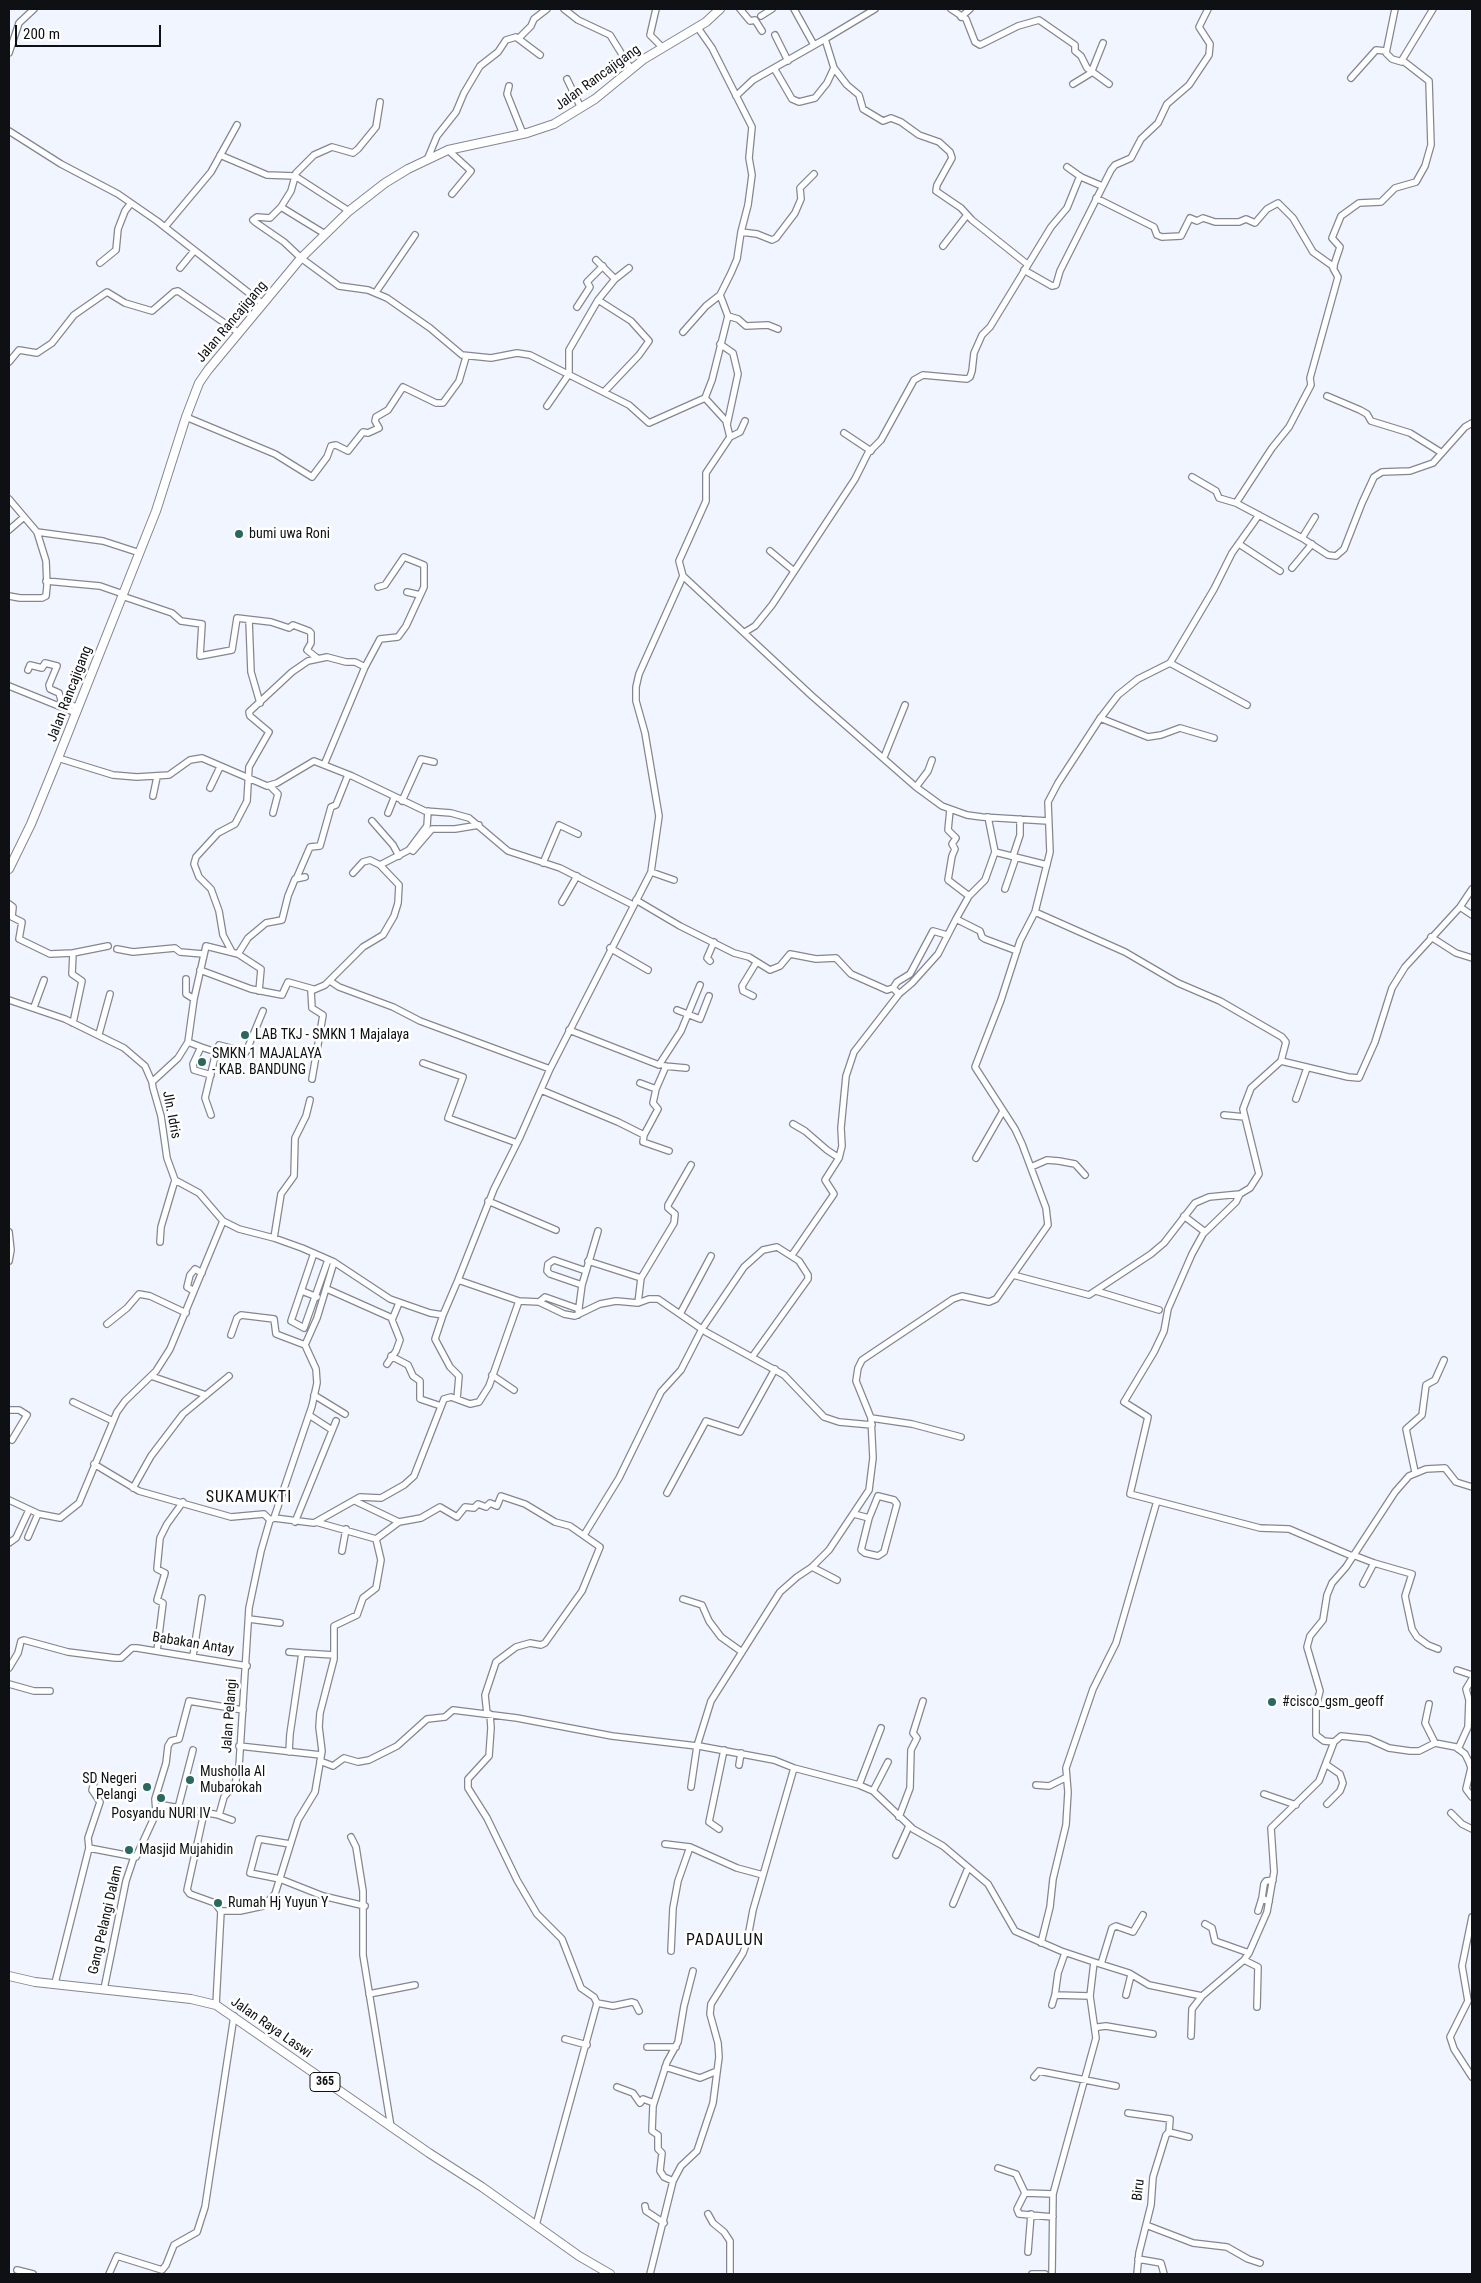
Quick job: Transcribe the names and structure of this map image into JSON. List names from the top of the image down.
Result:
{
  "streets": {
    "main road": ["Jalan Rancajigang", "Jalan Raya Laswi", "365"],
    "street": [
      "Jln. Idris",
      "Babakan Antay",
      "Jalan Pelangi",
      "Gang Pelangi Dalam",
      "Biru"
    ]
  },
  "crossings": [
    ["Babakan Antay", "Jalan Pelangi"],
    ["Gang Pelangi Dalam", "Jalan Raya Laswi"]
  ],
  "districts": ["SUKAMUKTI", "PADAULUN"],
  "places": [
    "bumi uwa Roni",
    "LAB TKJ - SMKN 1 Majalaya",
    "SMKN 1 MAJALAYA - KAB. BANDUNG",
    "#cisco_gsm_geoff",
    "Musholla Al Mubarokah",
    "SD Negeri Pelangi",
    "Posyandu NURI IV",
    "Masjid Mujahidin",
    "Rumah Hj Yuyun Y"
  ],
  "scale_bar": "200 m"
}
